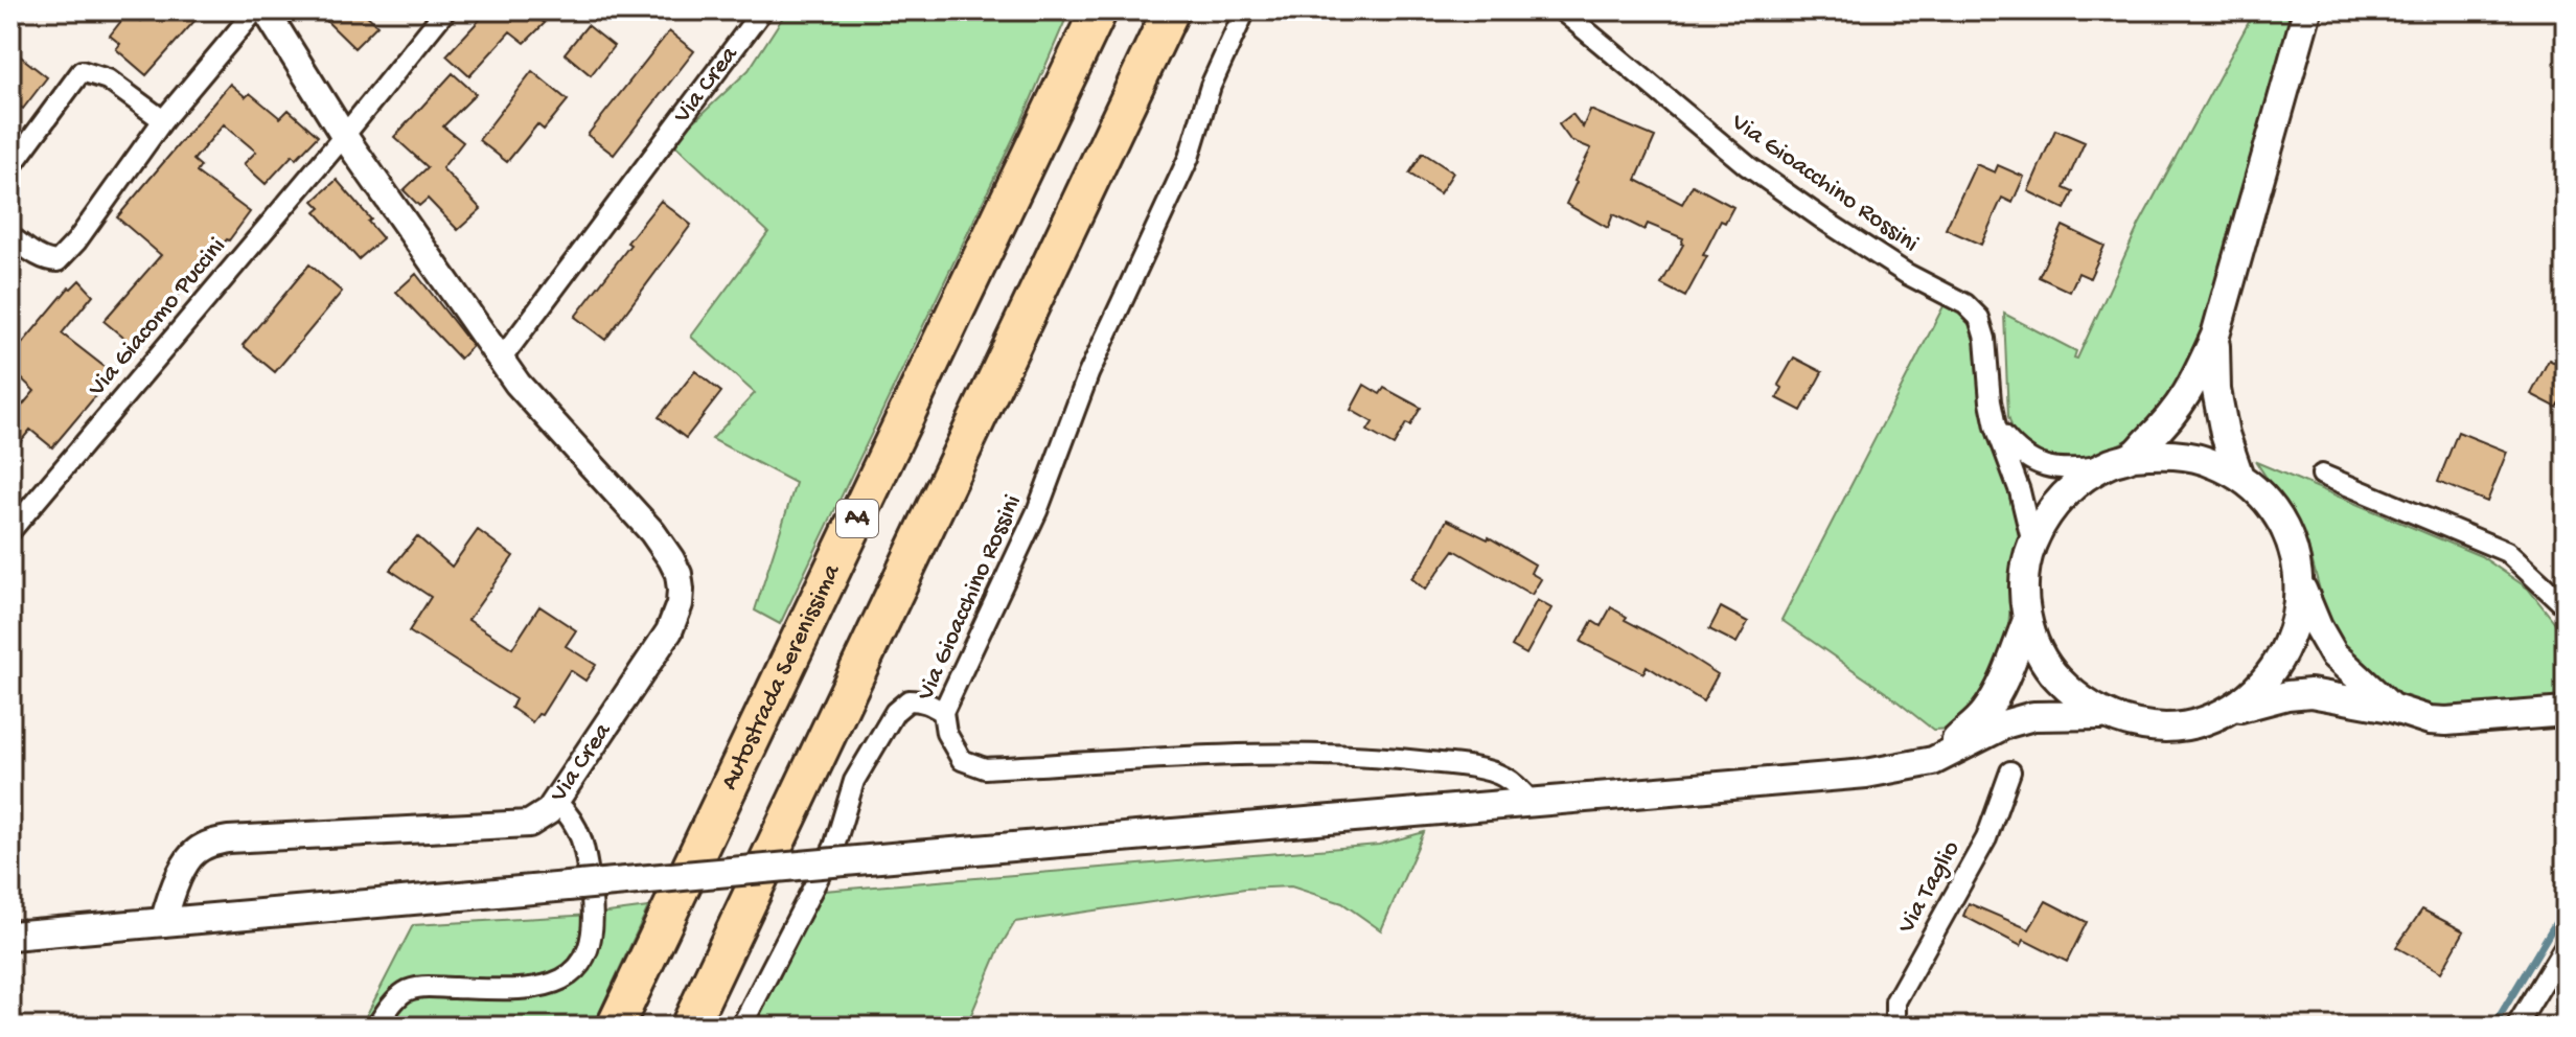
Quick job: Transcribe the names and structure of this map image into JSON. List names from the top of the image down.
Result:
{
  "streets": {
    "highway": ["A4", "Autostrada Serenissima"],
    "street": [
      "Via Crea",
      "Via Gioacchino Rossini",
      "Via Giacomo Puccini",
      "Via Taglio"
    ]
  },
  "crossings": [
    ["Via Crea", "Via Giacomo Puccini"]
  ]
}
